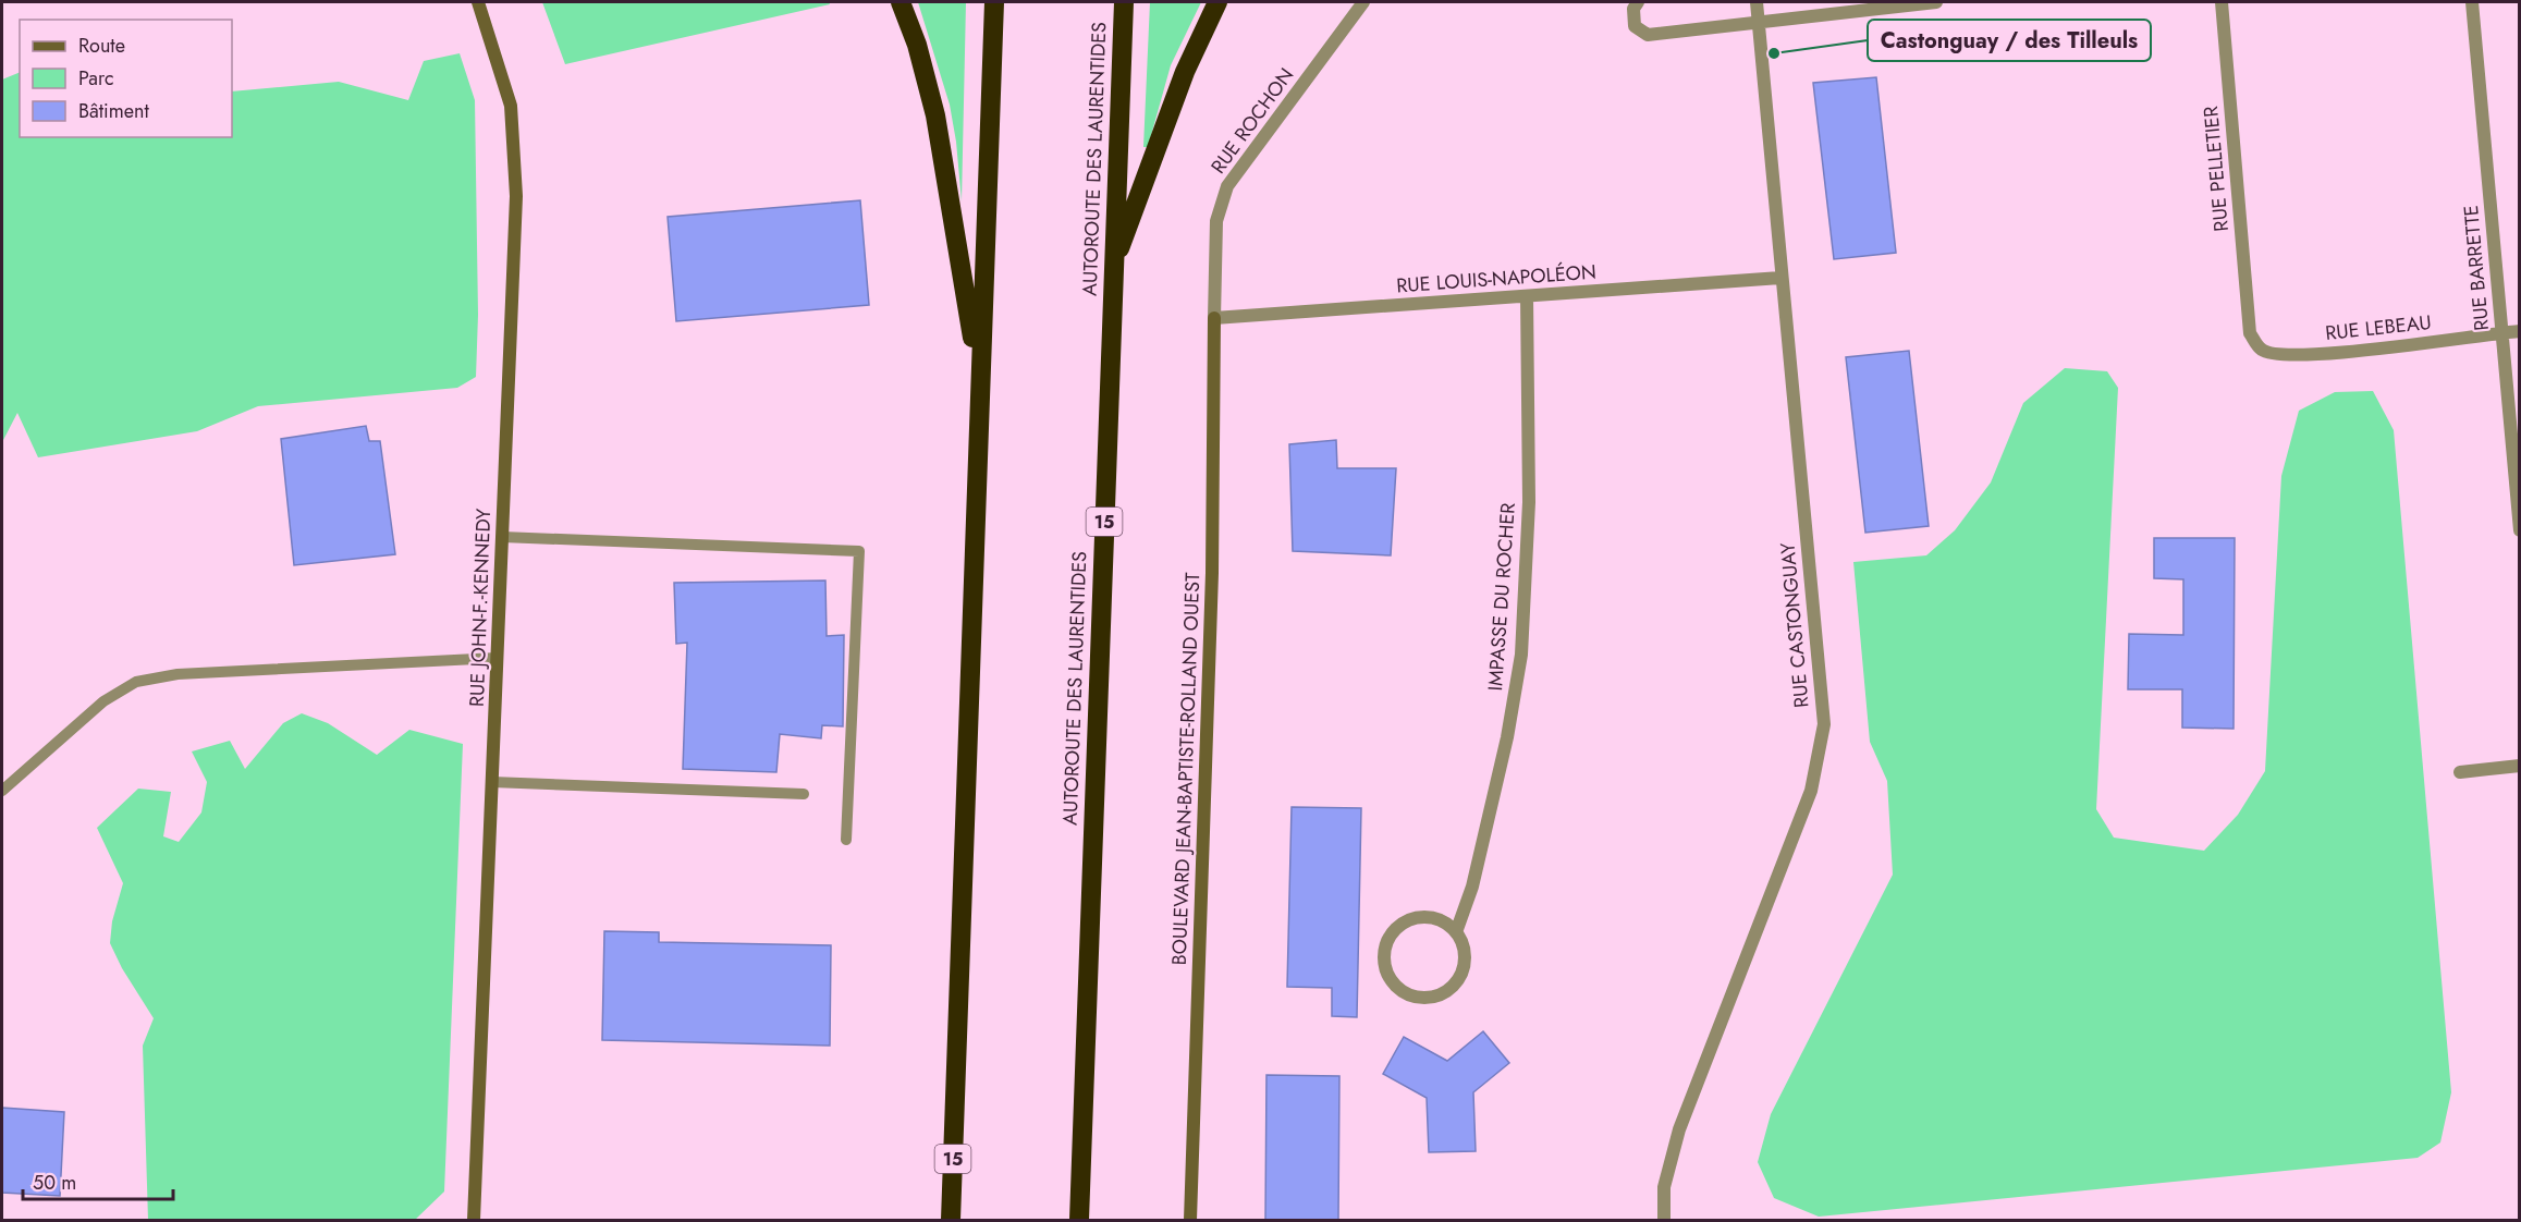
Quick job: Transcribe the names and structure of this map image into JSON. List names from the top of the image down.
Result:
{
  "streets": {
    "highway": ["AUTOROUTE DES LAURENTIDES", "15"],
    "street": [
      "RUE ROCHON",
      "RUE PELLETIER",
      "RUE BARRETTE",
      "RUE LOUIS-NAPOLÉON",
      "RUE LEBEAU",
      "IMPASSE DU ROCHER",
      "RUE JOHN-F.-KENNEDY",
      "RUE CASTONGUAY",
      "BOULEVARD JEAN-BAPTISTE-ROLLAND OUEST"
    ]
  },
  "crossings": [
    ["RUE ROCHON", "RUE LOUIS-NAPOLÉON"],
    ["RUE ROCHON", "BOULEVARD JEAN-BAPTISTE-ROLLAND OUEST"],
    ["RUE PELLETIER", "RUE LEBEAU"],
    ["RUE BARRETTE", "RUE LEBEAU"],
    ["RUE LOUIS-NAPOLÉON", "IMPASSE DU ROCHER"],
    ["RUE LOUIS-NAPOLÉON", "RUE CASTONGUAY"],
    ["RUE LOUIS-NAPOLÉON", "BOULEVARD JEAN-BAPTISTE-ROLLAND OUEST"]
  ],
  "places": ["Castonguay / des Tilleuls"],
  "legend": ["Route", "Parc", "Bâtiment"],
  "scale_bar": "50 m"
}
